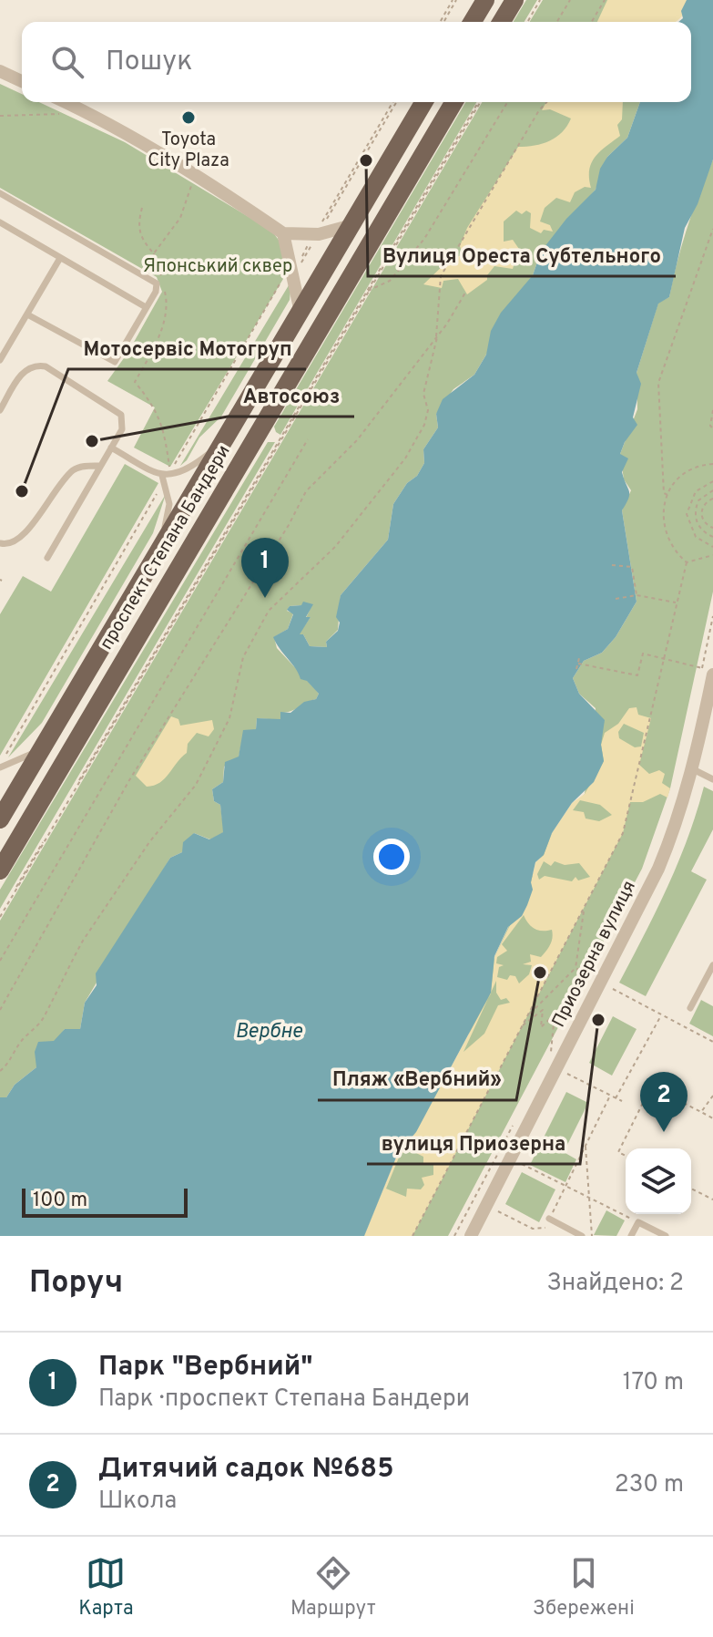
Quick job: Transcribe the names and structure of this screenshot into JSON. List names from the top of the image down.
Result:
{
  "streets": {
    "main road": ["проспект Степана Бандери"],
    "street": ["Приозерна вулиця"]
  },
  "water": ["Вербне"],
  "parks": ["Японський сквер"],
  "places": [
    "Toyota City Plaza",
    "Вулиця Ореста Субтельного",
    "Автосоюз",
    "Мотосервіс Мотогруп",
    "Пляж «Вербний»",
    "вулиця Приозерна"
  ],
  "scale_bar": "100 m",
  "page": {
    "search": "Пошук",
    "pins": ["1", "2"],
    "scale": "100 m",
    "heading": ["Поруч", "Знайдено: 2"],
    "list": [
      {
        "mark": "1",
        "name": "Парк \"Вербний\"",
        "note": "Парк · проспект Степана Бандери",
        "value": "170 m"
      },
      {
        "mark": "2",
        "name": "Дитячий садок №685",
        "note": "Школа",
        "value": "230 m"
      }
    ],
    "nav": ["Карта", "Маршрут", "Збережені"]
  }
}
